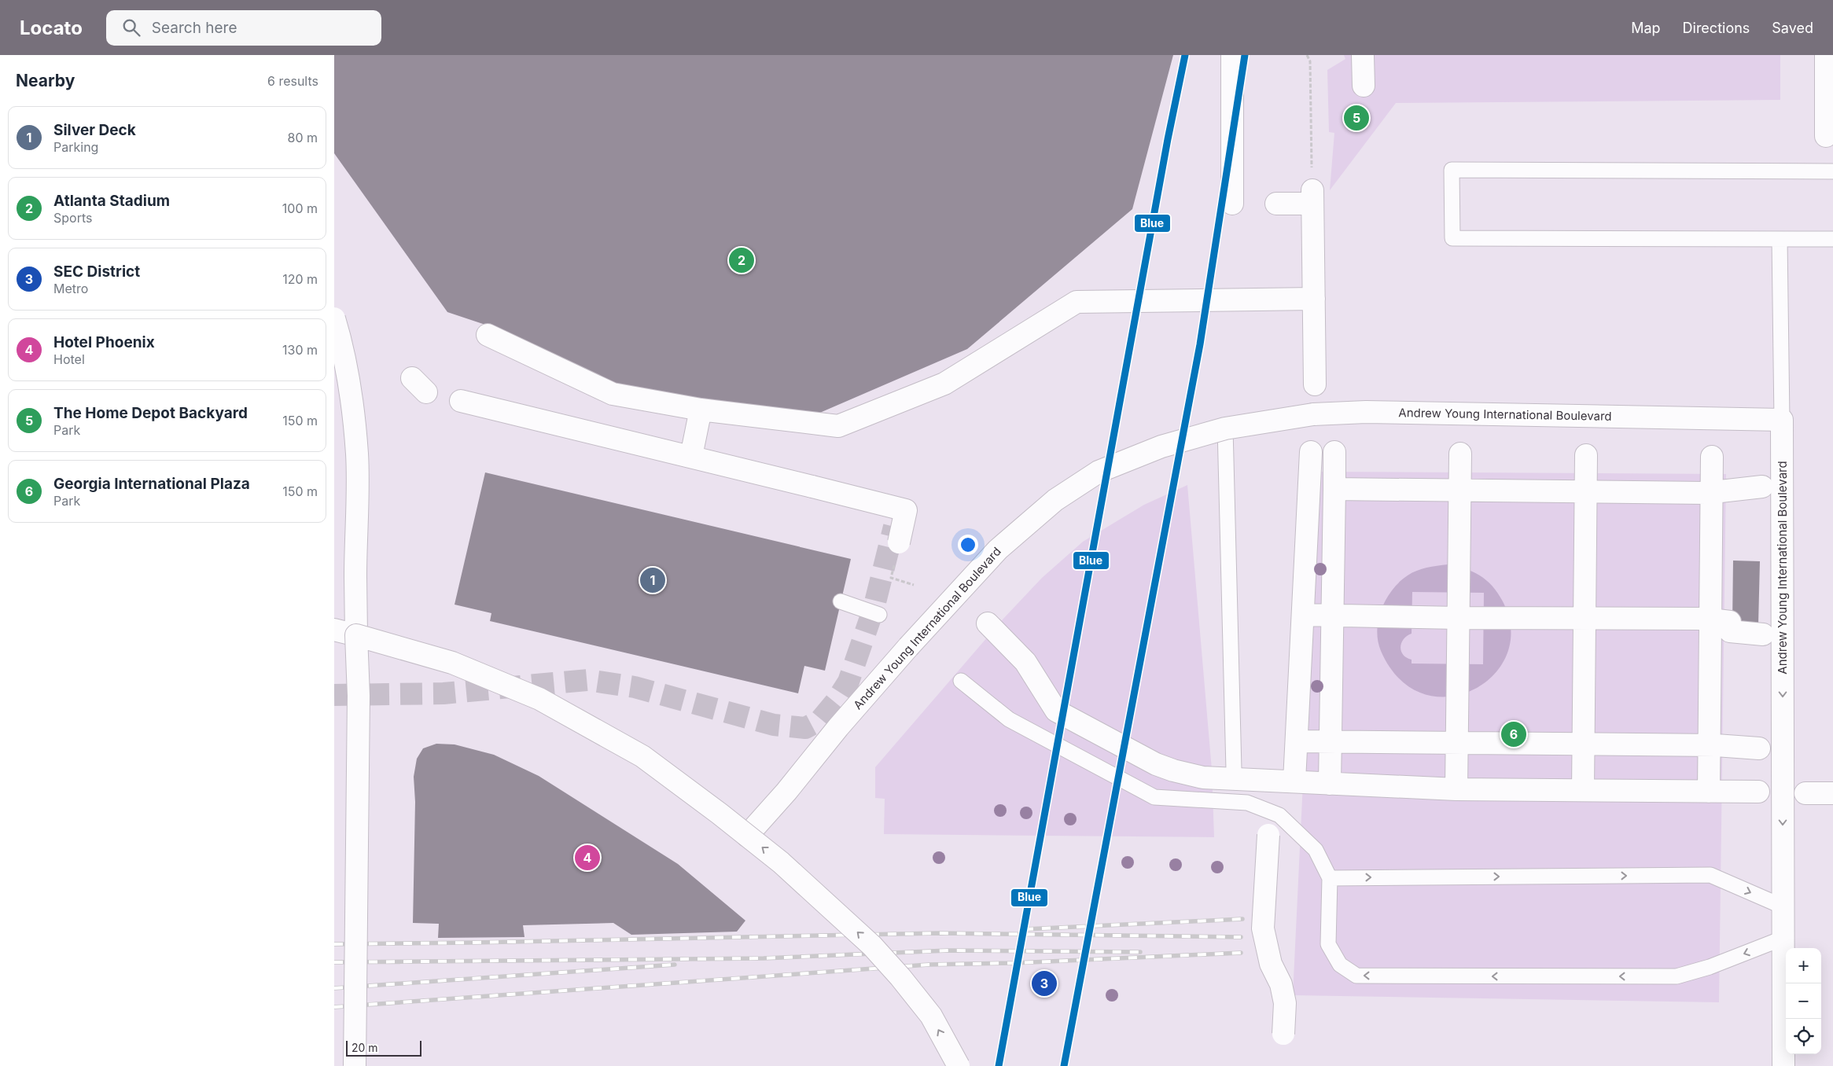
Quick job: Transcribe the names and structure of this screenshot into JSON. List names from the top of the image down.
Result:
{
  "streets": {
    "street": ["Andrew Young International Boulevard"]
  },
  "lines": ["transit line Blue"],
  "scale_bar": "20 m",
  "page": {
    "header": "Locato",
    "search": "Search here",
    "nav": ["Map", "Directions", "Saved"],
    "heading": ["Nearby", "6 results"],
    "pins": [
      "5",
      "2",
      "1",
      "6",
      "4",
      "3"
    ],
    "list": [
      {
        "mark": "1",
        "name": "Silver Deck",
        "note": "Parking",
        "value": "80 m"
      },
      {
        "mark": "2",
        "name": "Atlanta Stadium",
        "note": "Sports",
        "value": "100 m"
      },
      {
        "mark": "3",
        "name": "SEC District",
        "note": "Metro",
        "value": "120 m"
      },
      {
        "mark": "4",
        "name": "Hotel Phoenix",
        "note": "Hotel",
        "value": "130 m"
      },
      {
        "mark": "5",
        "name": "The Home Depot Backyard",
        "note": "Park",
        "value": "150 m"
      },
      {
        "mark": "6",
        "name": "Georgia International Plaza",
        "note": "Park",
        "value": "150 m"
      }
    ],
    "map_buttons": ["+", "−"],
    "scale": "20 m"
  }
}
